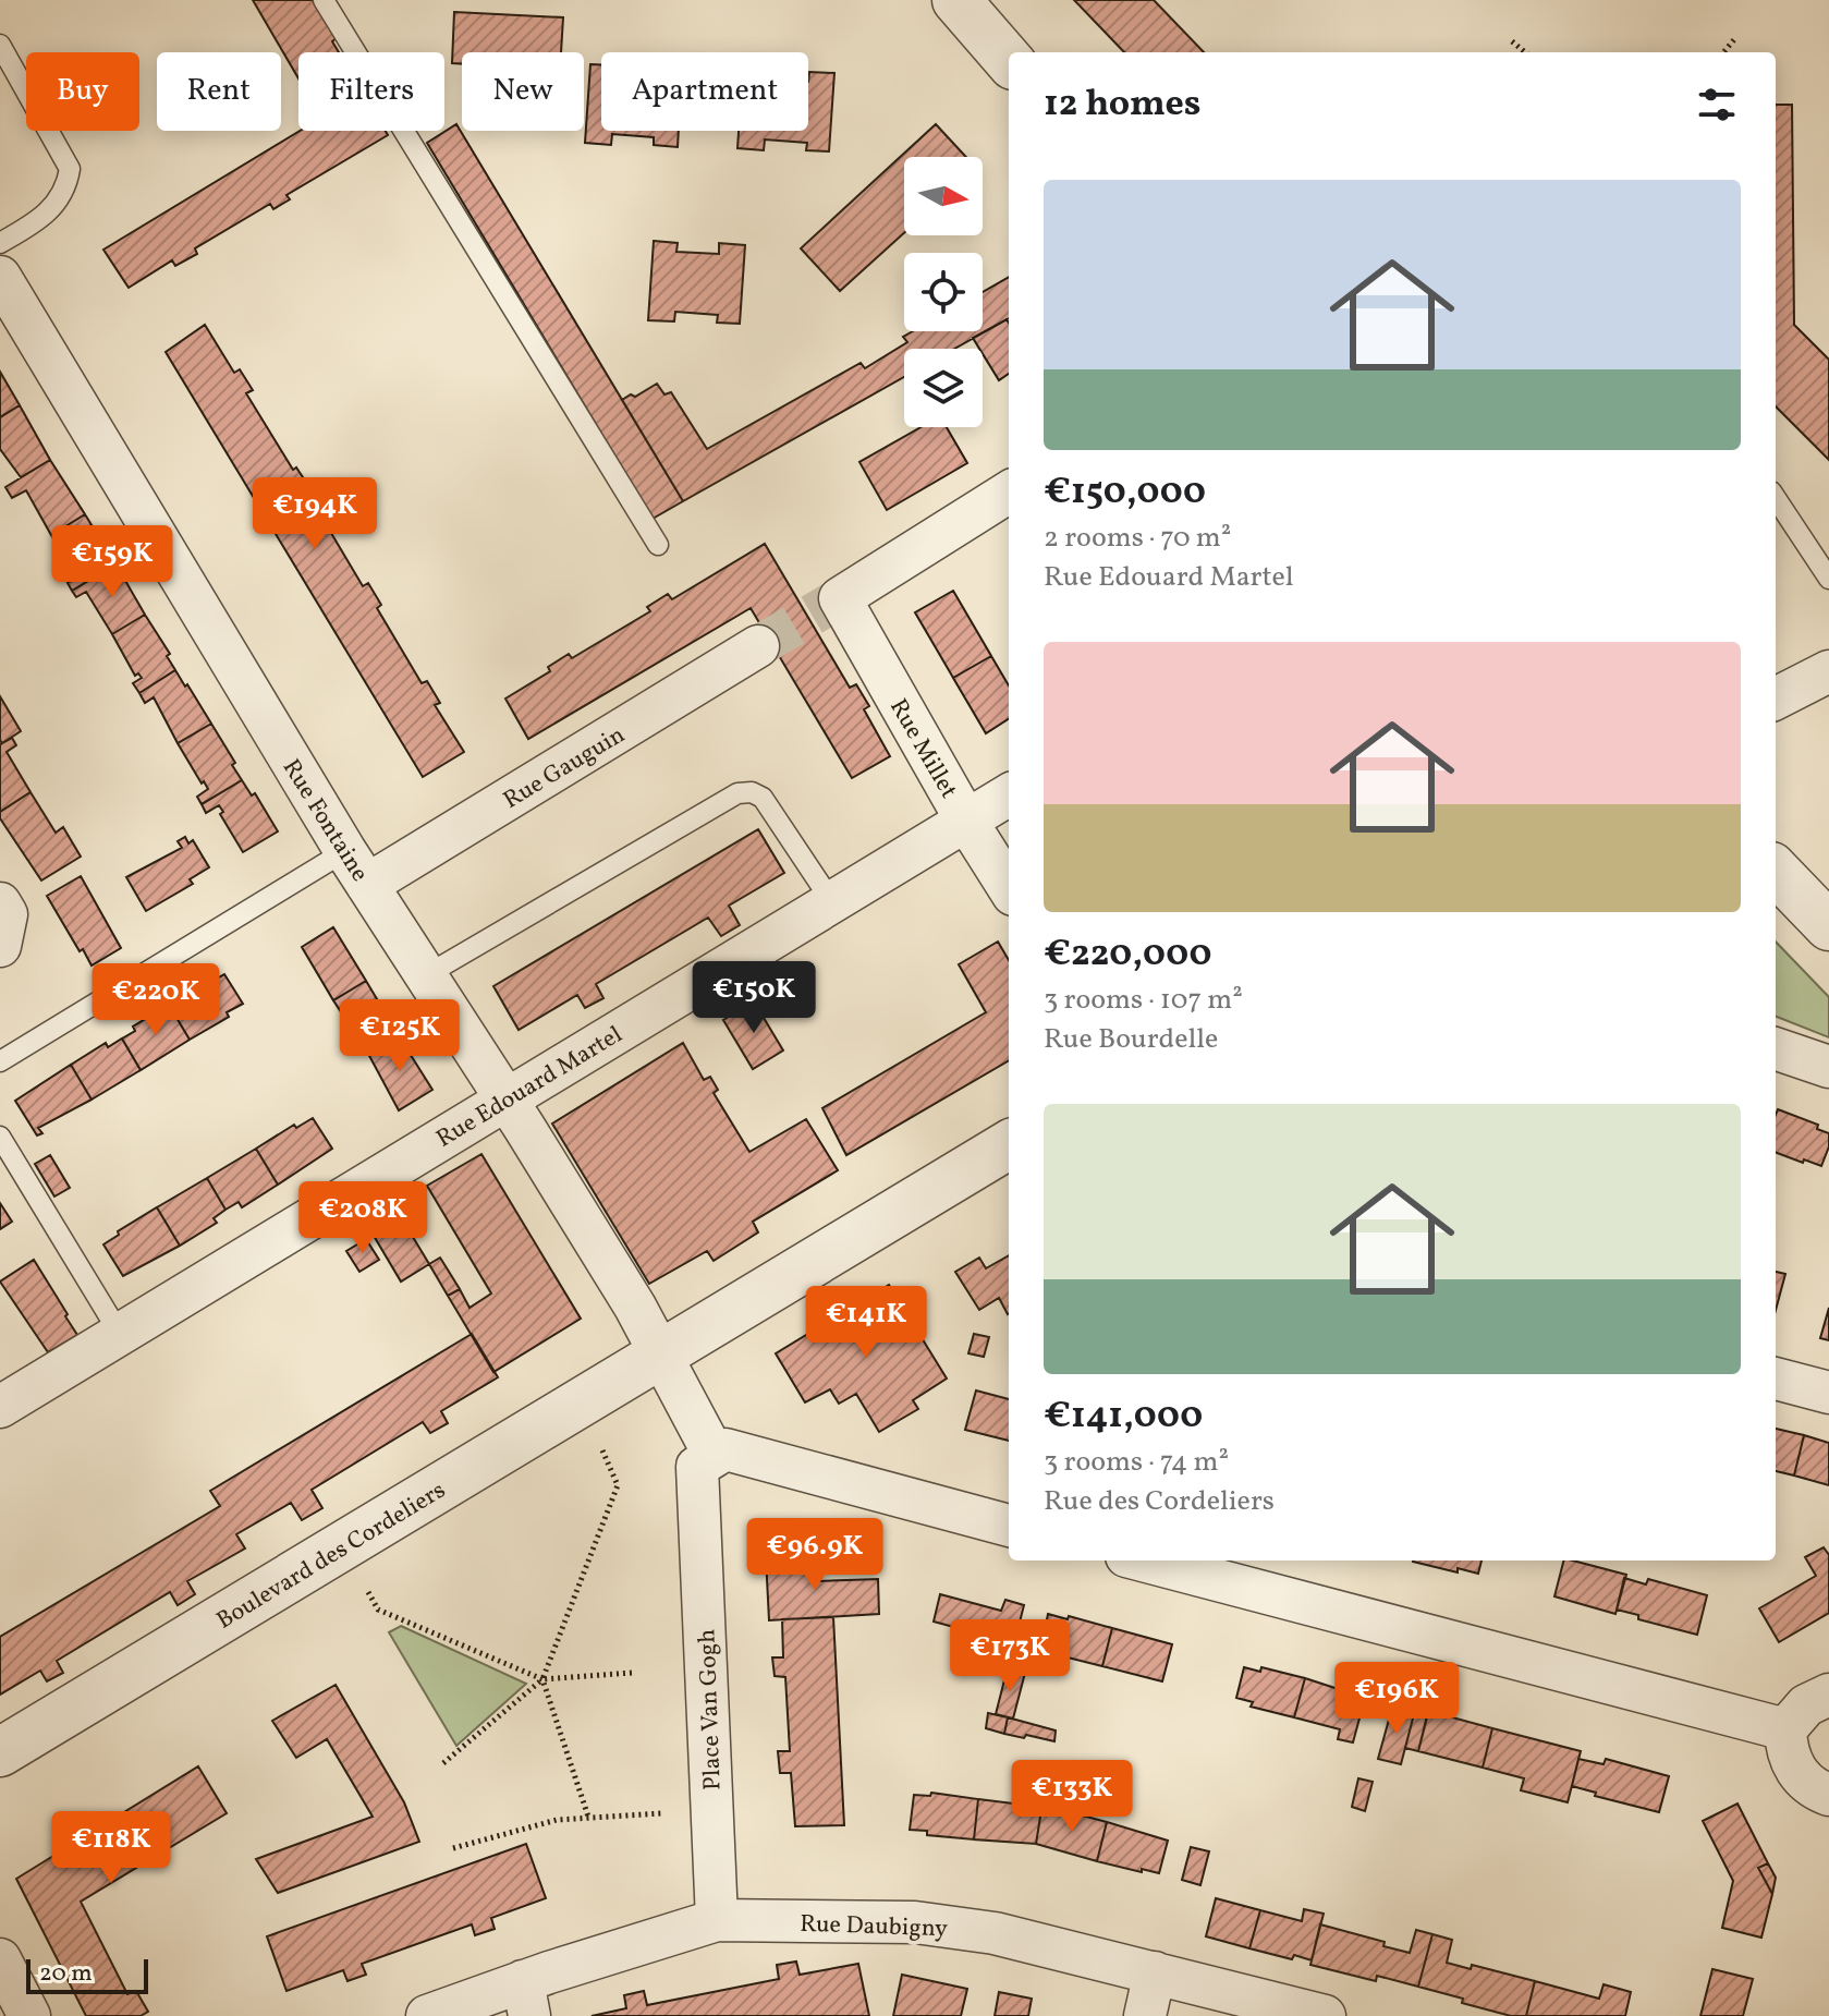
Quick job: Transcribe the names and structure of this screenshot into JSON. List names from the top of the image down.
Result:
{
  "streets": {
    "street": [
      "Rue Millet",
      "Rue Gauguin",
      "Rue Fontaine",
      "Rue Edouard Martel",
      "Boulevard des Cordeliers",
      "Place Van Gogh",
      "Rue Daubigny"
    ]
  },
  "crossings": [
    ["Rue Millet", "Rue Edouard Martel"],
    ["Rue Gauguin", "Rue Fontaine"],
    ["Rue Fontaine", "Rue Edouard Martel"],
    ["Rue Fontaine", "Boulevard des Cordeliers"],
    ["Rue Fontaine", "Place Van Gogh"],
    ["Place Van Gogh", "Rue Daubigny"]
  ],
  "scale_bar": "20 m",
  "north": "right",
  "page": {
    "chip": [
      "Buy",
      "Rent",
      "Filters",
      "New",
      "Apartment"
    ],
    "heading": "12 homes",
    "list": [
      {
        "name": "€150,000",
        "note": "2 rooms · 70 m² · Rue Edouard Martel"
      },
      {
        "name": "€220,000",
        "note": "3 rooms · 107 m² · Rue Bourdelle"
      },
      {
        "name": "€141,000",
        "note": "3 rooms · 74 m² · Rue des Cordeliers"
      }
    ],
    "price": [
      "€194K",
      "€159K",
      "€150K",
      "€220K",
      "€125K",
      "€208K",
      "€141K",
      "€96.9K",
      "€173K",
      "€196K",
      "€133K",
      "€118K"
    ],
    "scale": "20 m"
  }
}
